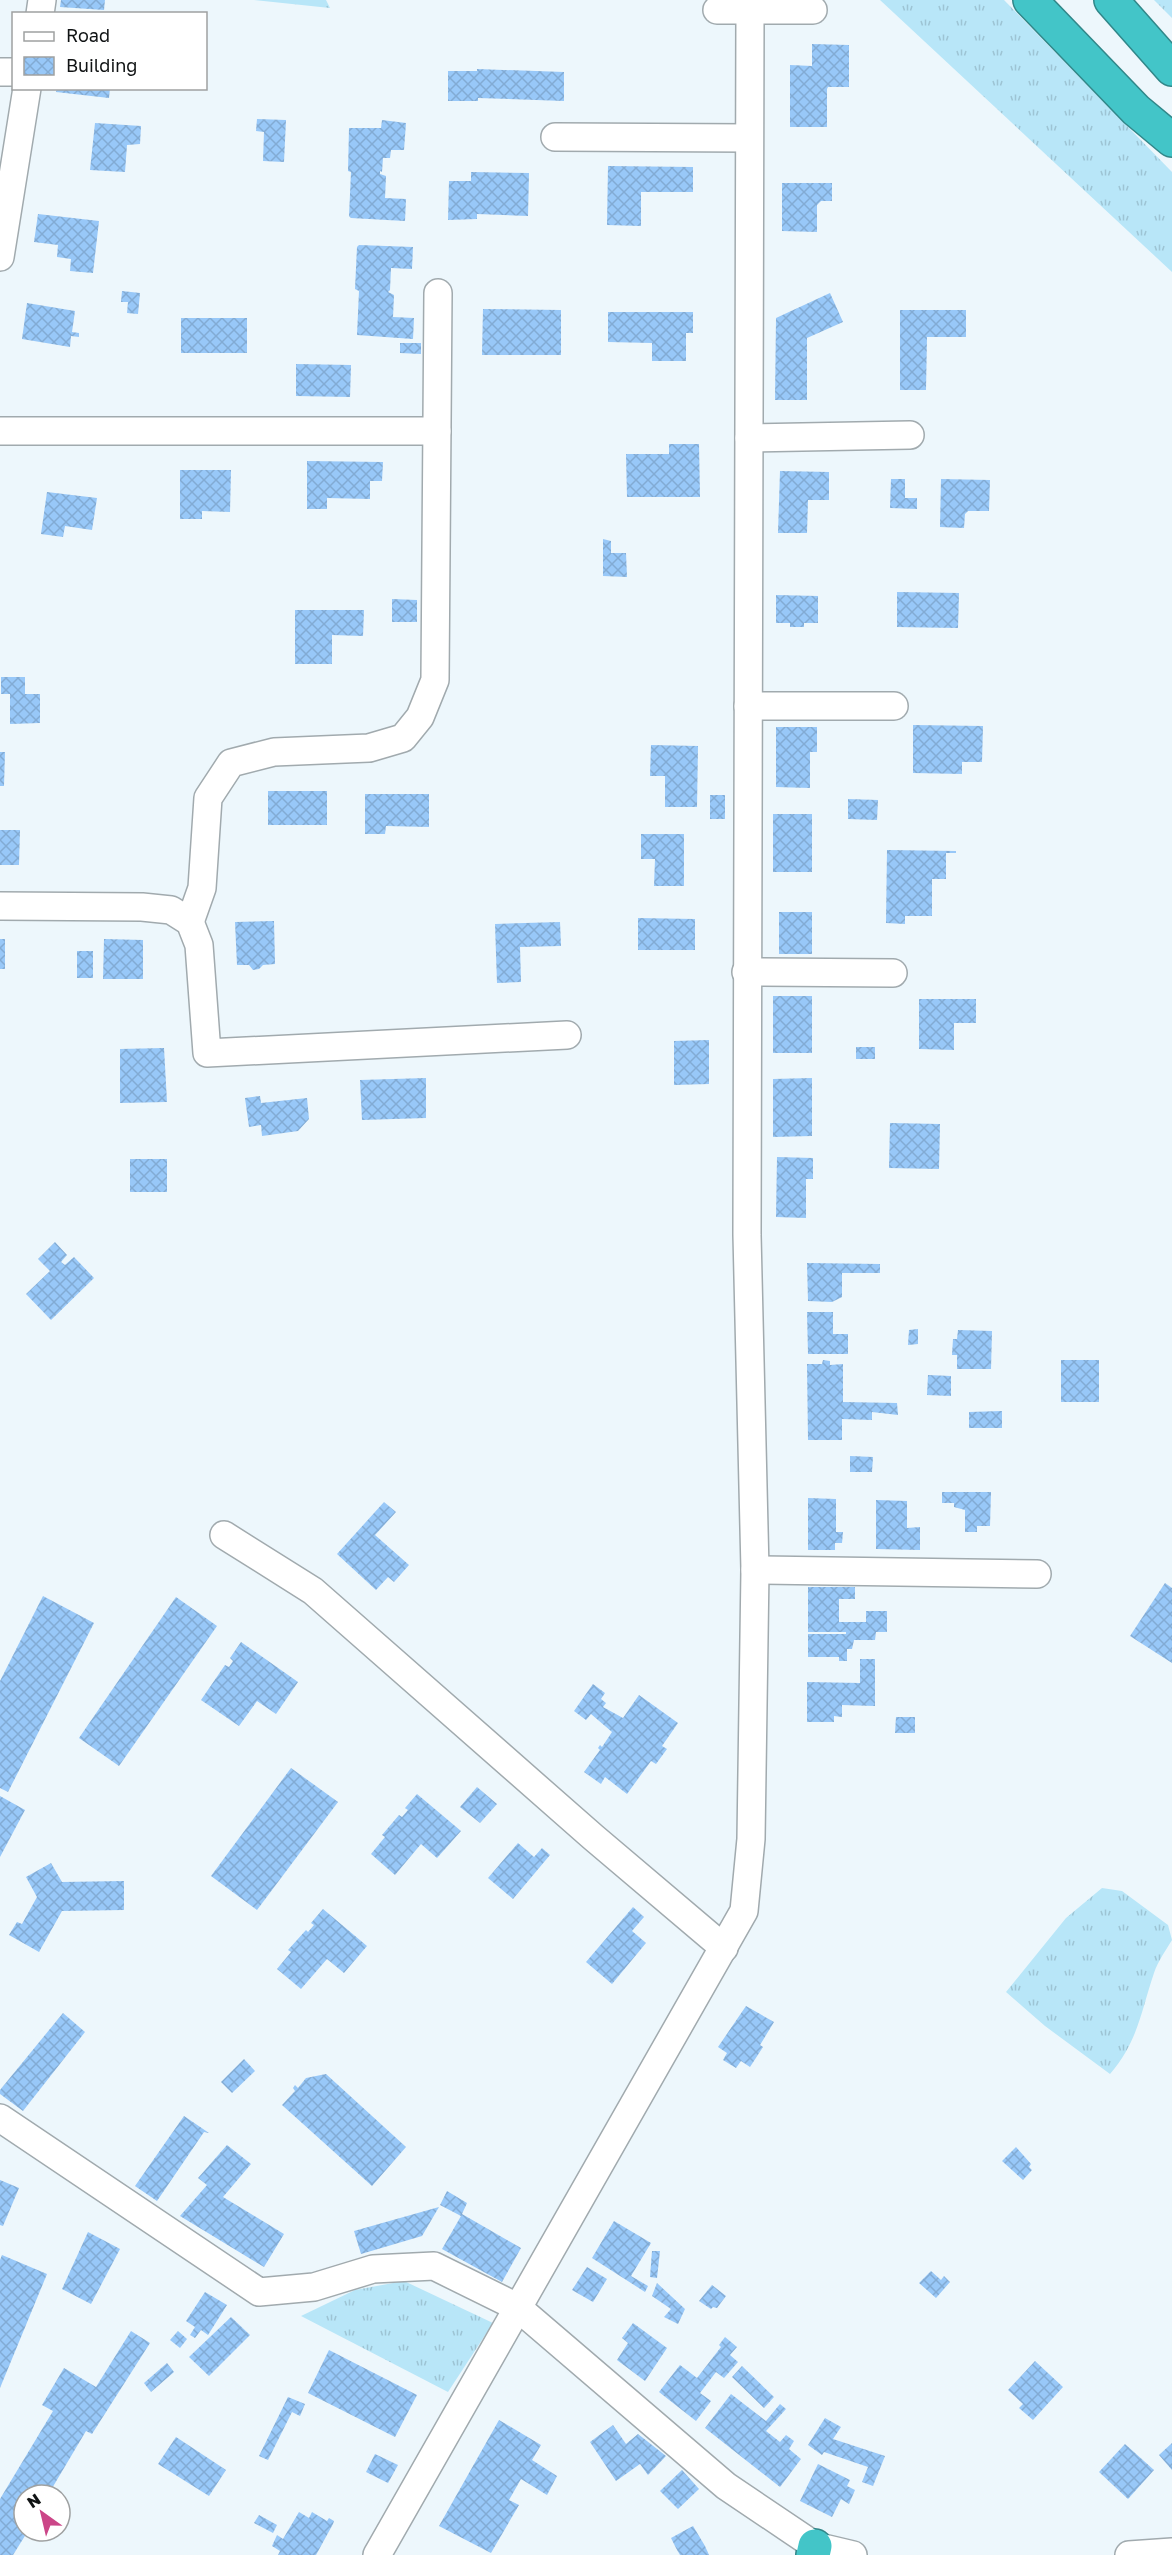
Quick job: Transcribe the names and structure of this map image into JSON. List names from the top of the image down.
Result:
{
  "legend": ["Road", "Building"],
  "north": "top left"
}
